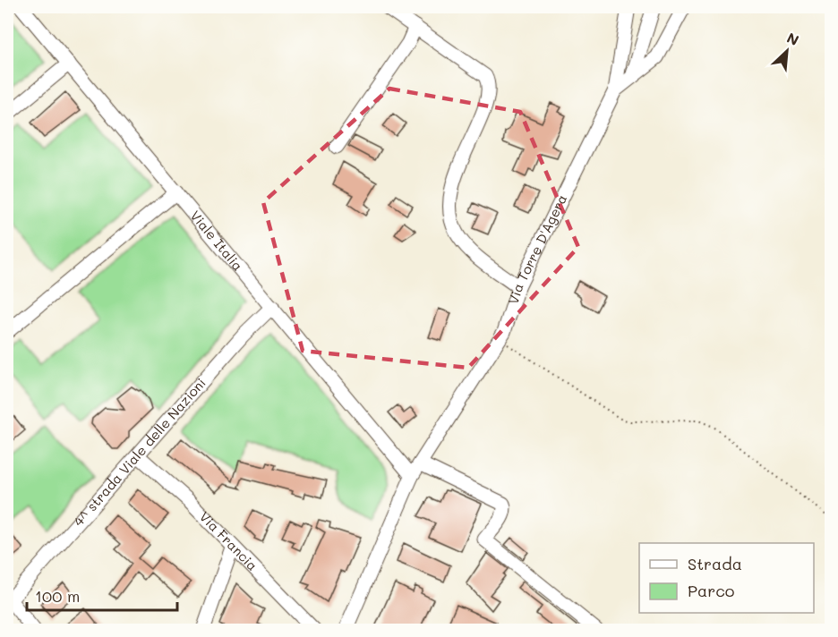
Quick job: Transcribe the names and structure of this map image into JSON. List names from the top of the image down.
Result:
{
  "streets": {
    "street": [
      "Viale Italia",
      "Via Torre D'Agera",
      "4^ strada Viale delle Nazioni",
      "Via Francia"
    ]
  },
  "crossings": [
    ["Viale Italia", "Via Torre D'Agera"],
    ["Viale Italia", "4^ strada Viale delle Nazioni"],
    ["4^ strada Viale delle Nazioni", "Via Francia"]
  ],
  "legend": ["Strada", "Parco"],
  "scale_bar": "100 m",
  "north": "top right"
}
